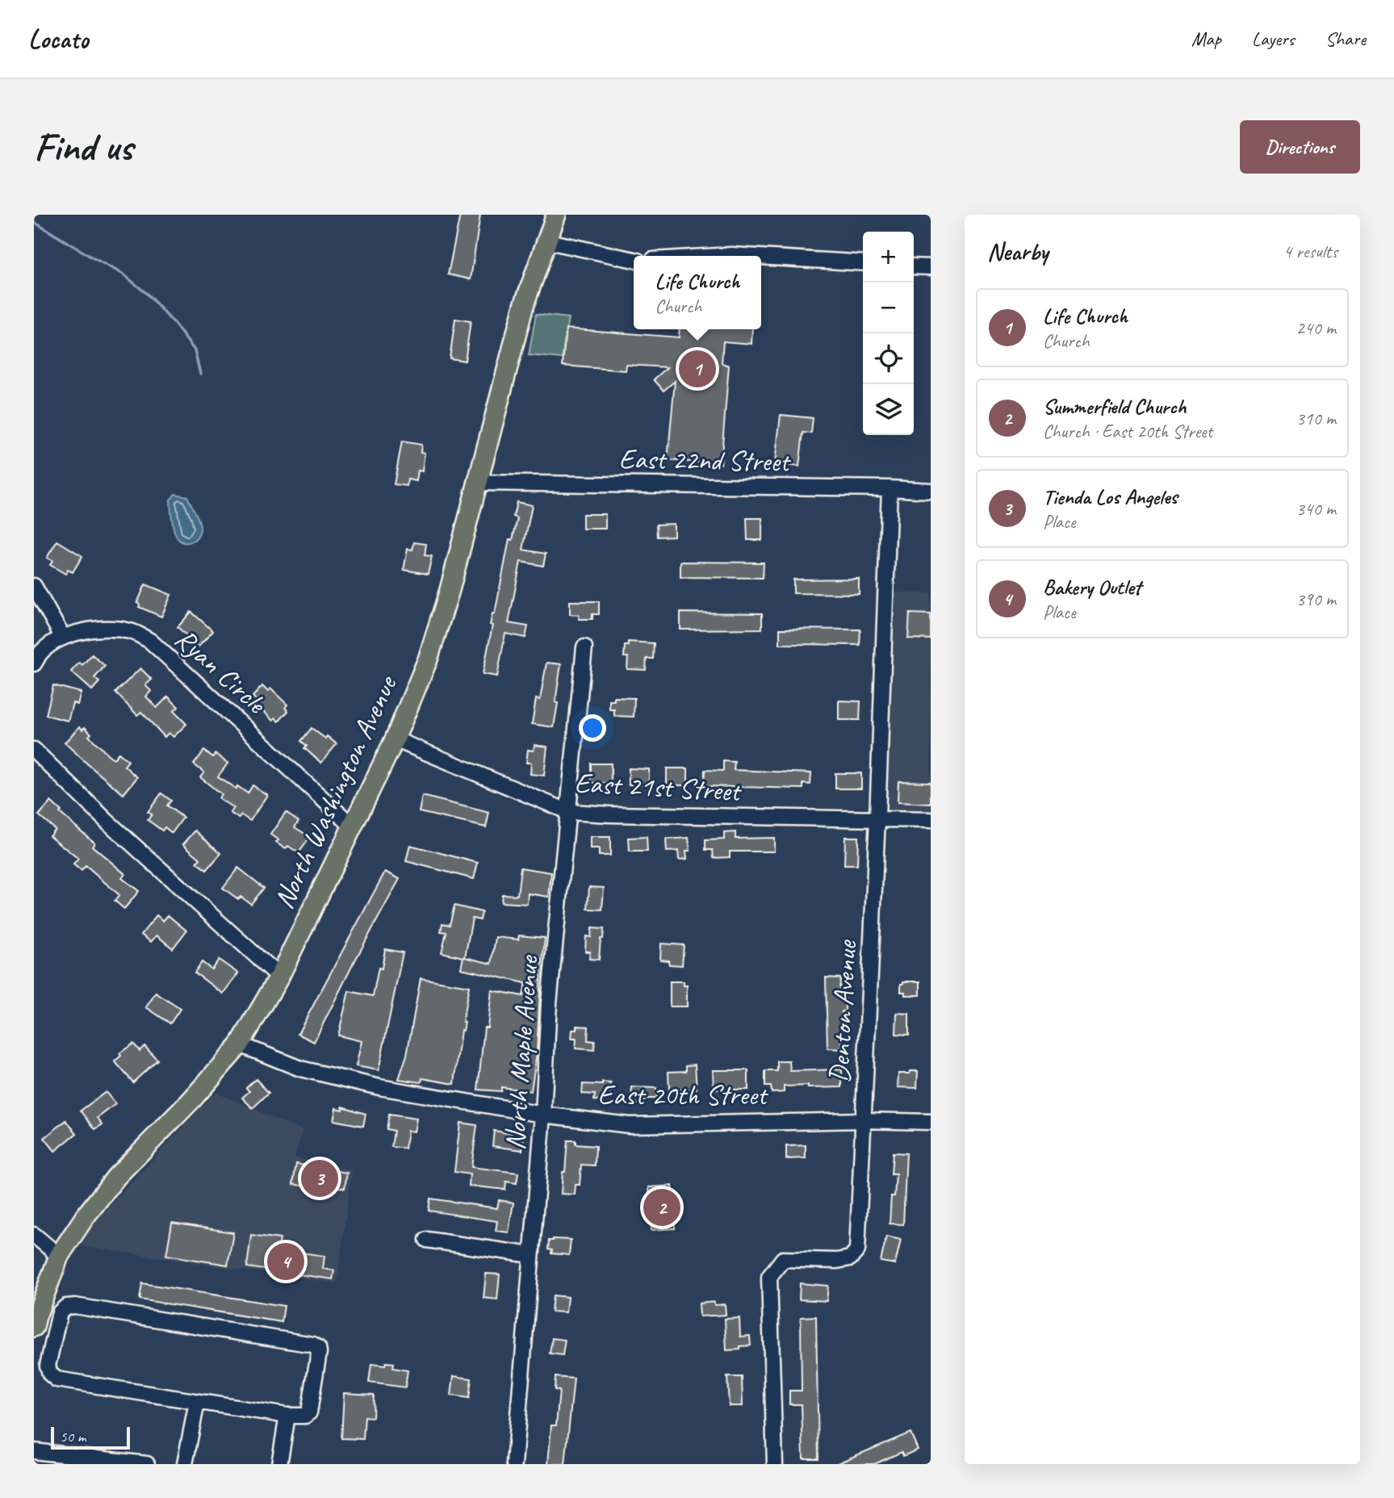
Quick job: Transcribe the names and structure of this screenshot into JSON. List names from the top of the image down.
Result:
{
  "streets": {
    "main road": ["North Washington Avenue"],
    "street": [
      "East 22nd Street",
      "Ryan Circle",
      "East 21st Street",
      "Denton Avenue",
      "North Maple Avenue",
      "East 20th Street"
    ]
  },
  "crossings": [
    ["East 22nd Street", "North Washington Avenue"],
    ["East 22nd Street", "Denton Avenue"],
    ["Ryan Circle", "North Washington Avenue"],
    ["East 21st Street", "North Washington Avenue"],
    ["East 21st Street", "Denton Avenue"],
    ["East 21st Street", "North Maple Avenue"],
    ["North Washington Avenue", "East 20th Street"],
    ["Denton Avenue", "East 20th Street"],
    ["North Maple Avenue", "East 20th Street"]
  ],
  "scale_bar": "50 m",
  "page": {
    "header": "Locato",
    "nav": ["Map", "Layers", "Share"],
    "buttons": "Directions",
    "title": "Find us",
    "heading": ["Nearby", "4 results"],
    "map_buttons": ["+", "−"],
    "popup": ["Life Church", "Church"],
    "list": [
      {
        "mark": "1",
        "name": "Life Church",
        "note": "Church",
        "value": "240 m"
      },
      {
        "mark": "2",
        "name": "Summerfield Church",
        "note": "Church · East 20th Street",
        "value": "310 m"
      },
      {
        "mark": "3",
        "name": "Tienda Los Angeles",
        "note": "Place",
        "value": "340 m"
      },
      {
        "mark": "4",
        "name": "Bakery Outlet",
        "note": "Place",
        "value": "390 m"
      }
    ],
    "pins": [
      "1",
      "3",
      "2",
      "4"
    ],
    "scale": "50 m"
  }
}
